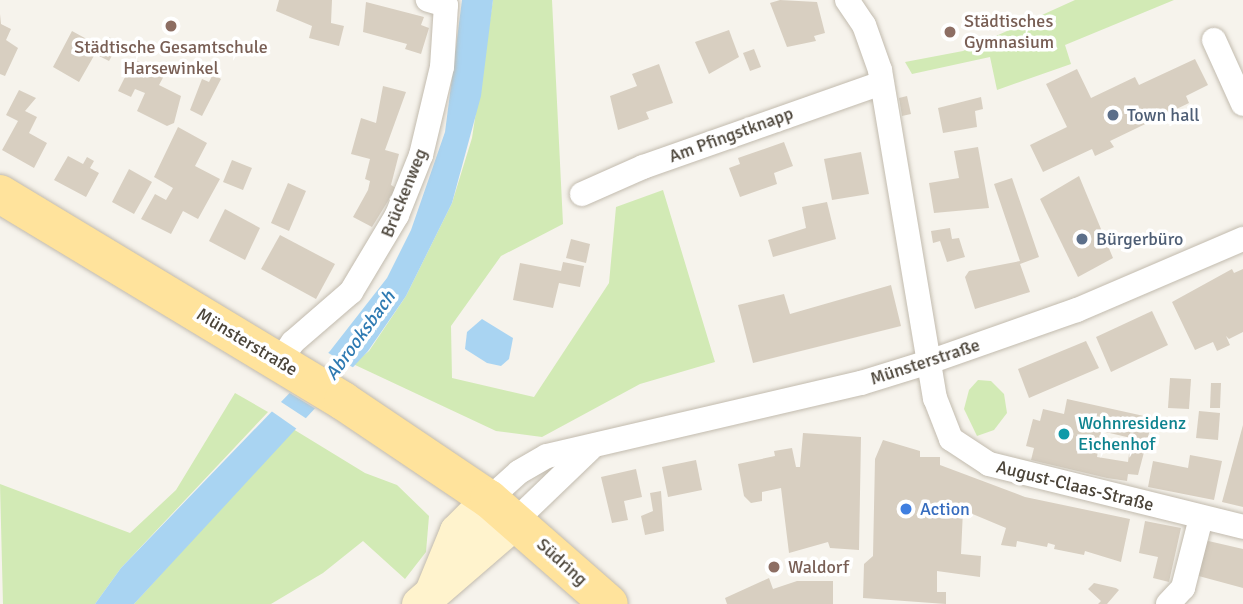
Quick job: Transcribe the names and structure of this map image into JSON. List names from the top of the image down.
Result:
{
  "streets": {
    "main road": ["Münsterstraße", "Südring"],
    "street": ["Am Pfingstknapp", "Brückenweg", "August-Claas-Straße"]
  },
  "crossings": [
    ["Brückenweg", "Münsterstraße"],
    ["Münsterstraße", "August-Claas-Straße"],
    ["Münsterstraße", "Südring"]
  ],
  "water": ["Abrooksbach"],
  "places": [
    "Städtische Gesamtschule Harsewinkel",
    "Städtisches Gymnasium",
    "Town hall",
    "Bürgerbüro",
    "Wohnresidenz Eichenhof",
    "Action",
    "Waldorf"
  ]
}
